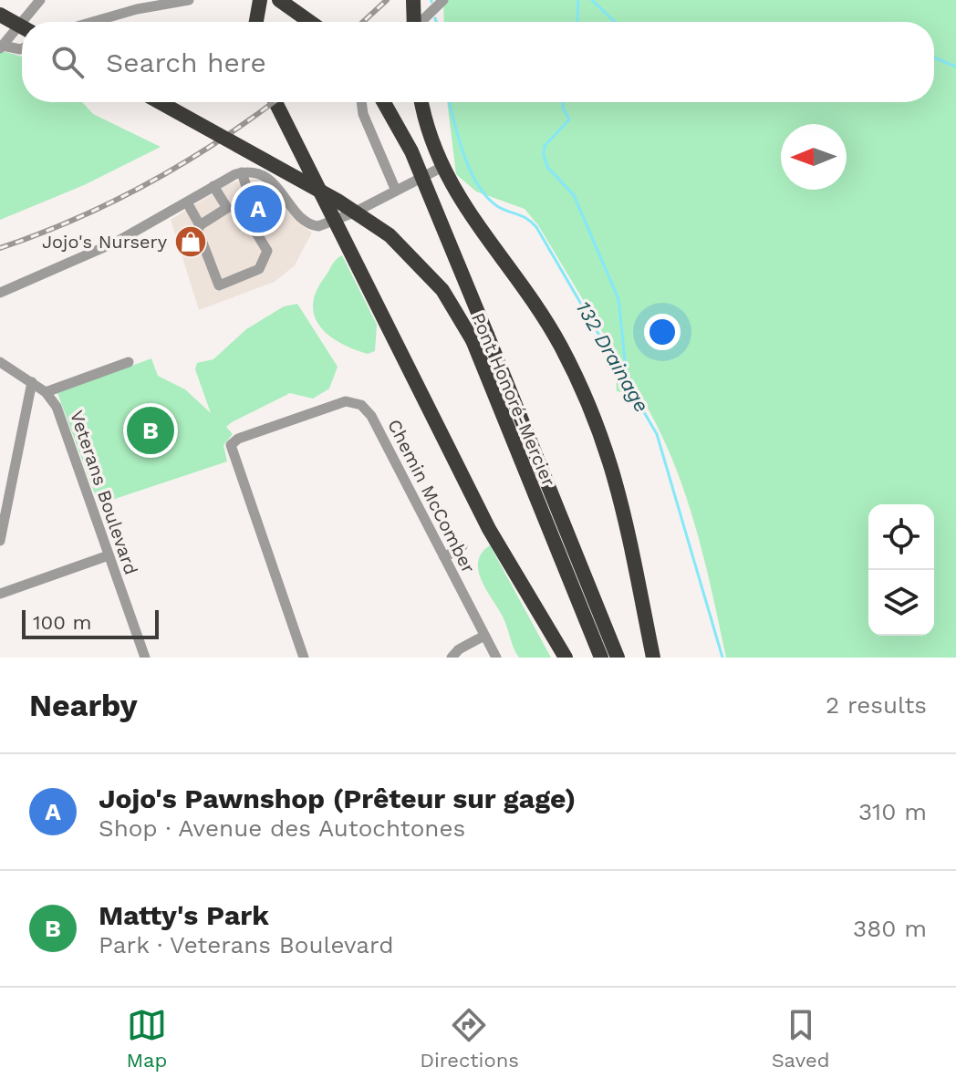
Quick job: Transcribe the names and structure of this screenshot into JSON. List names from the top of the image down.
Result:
{
  "streets": {
    "highway": ["Pont Honoré-Mercier"],
    "street": ["Veterans Boulevard", "Chemin McComber"]
  },
  "water": ["132 Drainage"],
  "places": {
    "shop": ["Jojo's Nursery"]
  },
  "scale_bar": "100 m",
  "north": "left",
  "page": {
    "search": "Search here",
    "pins": ["A", "B"],
    "scale": "100 m",
    "heading": ["Nearby", "2 results"],
    "list": [
      {
        "mark": "A",
        "name": "Jojo's Pawnshop (Prêteur sur gage)",
        "note": "Shop · Avenue des Autochtones",
        "value": "310 m"
      },
      {
        "mark": "B",
        "name": "Matty's Park",
        "note": "Park · Veterans Boulevard",
        "value": "380 m"
      }
    ],
    "nav": ["Map", "Directions", "Saved"]
  }
}
